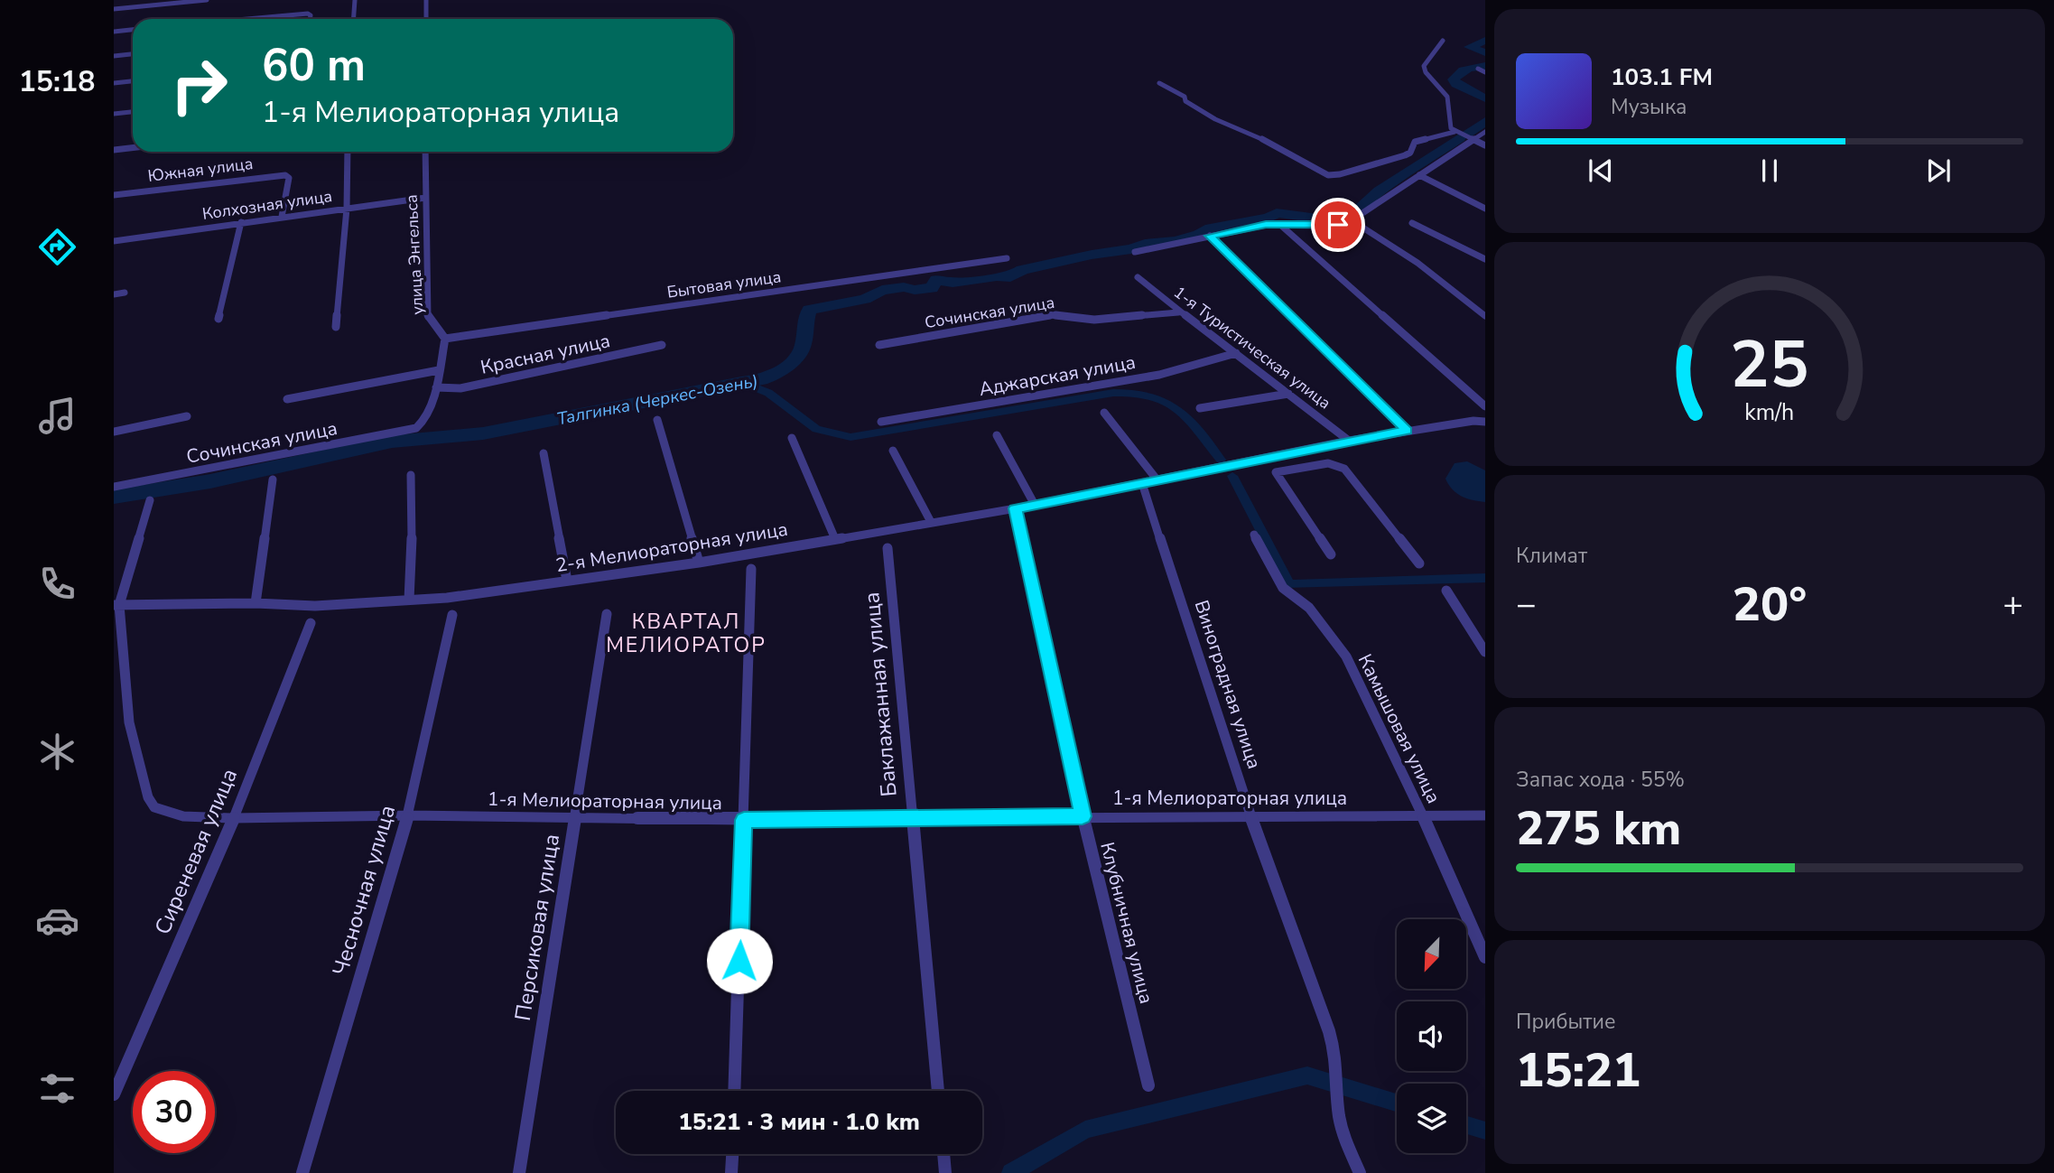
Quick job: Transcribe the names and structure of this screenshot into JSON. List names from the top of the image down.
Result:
{
  "streets": {
    "street": [
      "Южная улица",
      "Колхозная улица",
      "улица Энгельса",
      "Бытовая улица",
      "Сочинская улица",
      "1-я Туристическая улица",
      "Красная улица",
      "Аджарская улица",
      "2-я Мелиораторная улица",
      "Виноградная улица",
      "Баклажанная улица",
      "Камышовая улица",
      "1-я Мелиораторная улица",
      "Сиреневая улица",
      "Чесночная улица",
      "Клубничная улица",
      "Персиковая улица"
    ]
  },
  "crossings": [
    ["Южная улица", "Колхозная улица"],
    ["Колхозная улица", "улица Энгельса"],
    ["улица Энгельса", "Бытовая улица"],
    ["Сочинская улица", "1-я Туристическая улица"],
    ["Сочинская улица", "Красная улица"],
    ["1-я Туристическая улица", "Аджарская улица"],
    ["1-я Туристическая улица", "2-я Мелиораторная улица"],
    ["2-я Мелиораторная улица", "Виноградная улица"],
    ["2-я Мелиораторная улица", "1-я Мелиораторная улица"],
    ["2-я Мелиораторная улица", "Клубничная улица"],
    ["Виноградная улица", "1-я Мелиораторная улица"],
    ["Баклажанная улица", "1-я Мелиораторная улица"],
    ["Камышовая улица", "1-я Мелиораторная улица"],
    ["1-я Мелиораторная улица", "Сиреневая улица"],
    ["1-я Мелиораторная улица", "Чесночная улица"],
    ["1-я Мелиораторная улица", "Клубничная улица"],
    ["1-я Мелиораторная улица", "Персиковая улица"]
  ],
  "districts": ["КВАРТАЛ МЕЛИОРАТОР"],
  "water": ["Талгинка (Черкес-Озень)"],
  "north": "bottom left",
  "page": {
    "tabs": "15:18",
    "turn": ["60 m", "1-я Мелиораторная улица"],
    "song": ["103.1 FM", "Музыка"],
    "tile": [
      "Климат",
      ["Запас хода · 55%", "275 km"],
      ["Прибытие", "15:21"]
    ],
    "heat": ["−", "20°", "+"],
    "limit": "30",
    "trip": "15:21 · 3 мин · 1.0 km",
    "gauge": ["25", "km/h"]
  }
}
